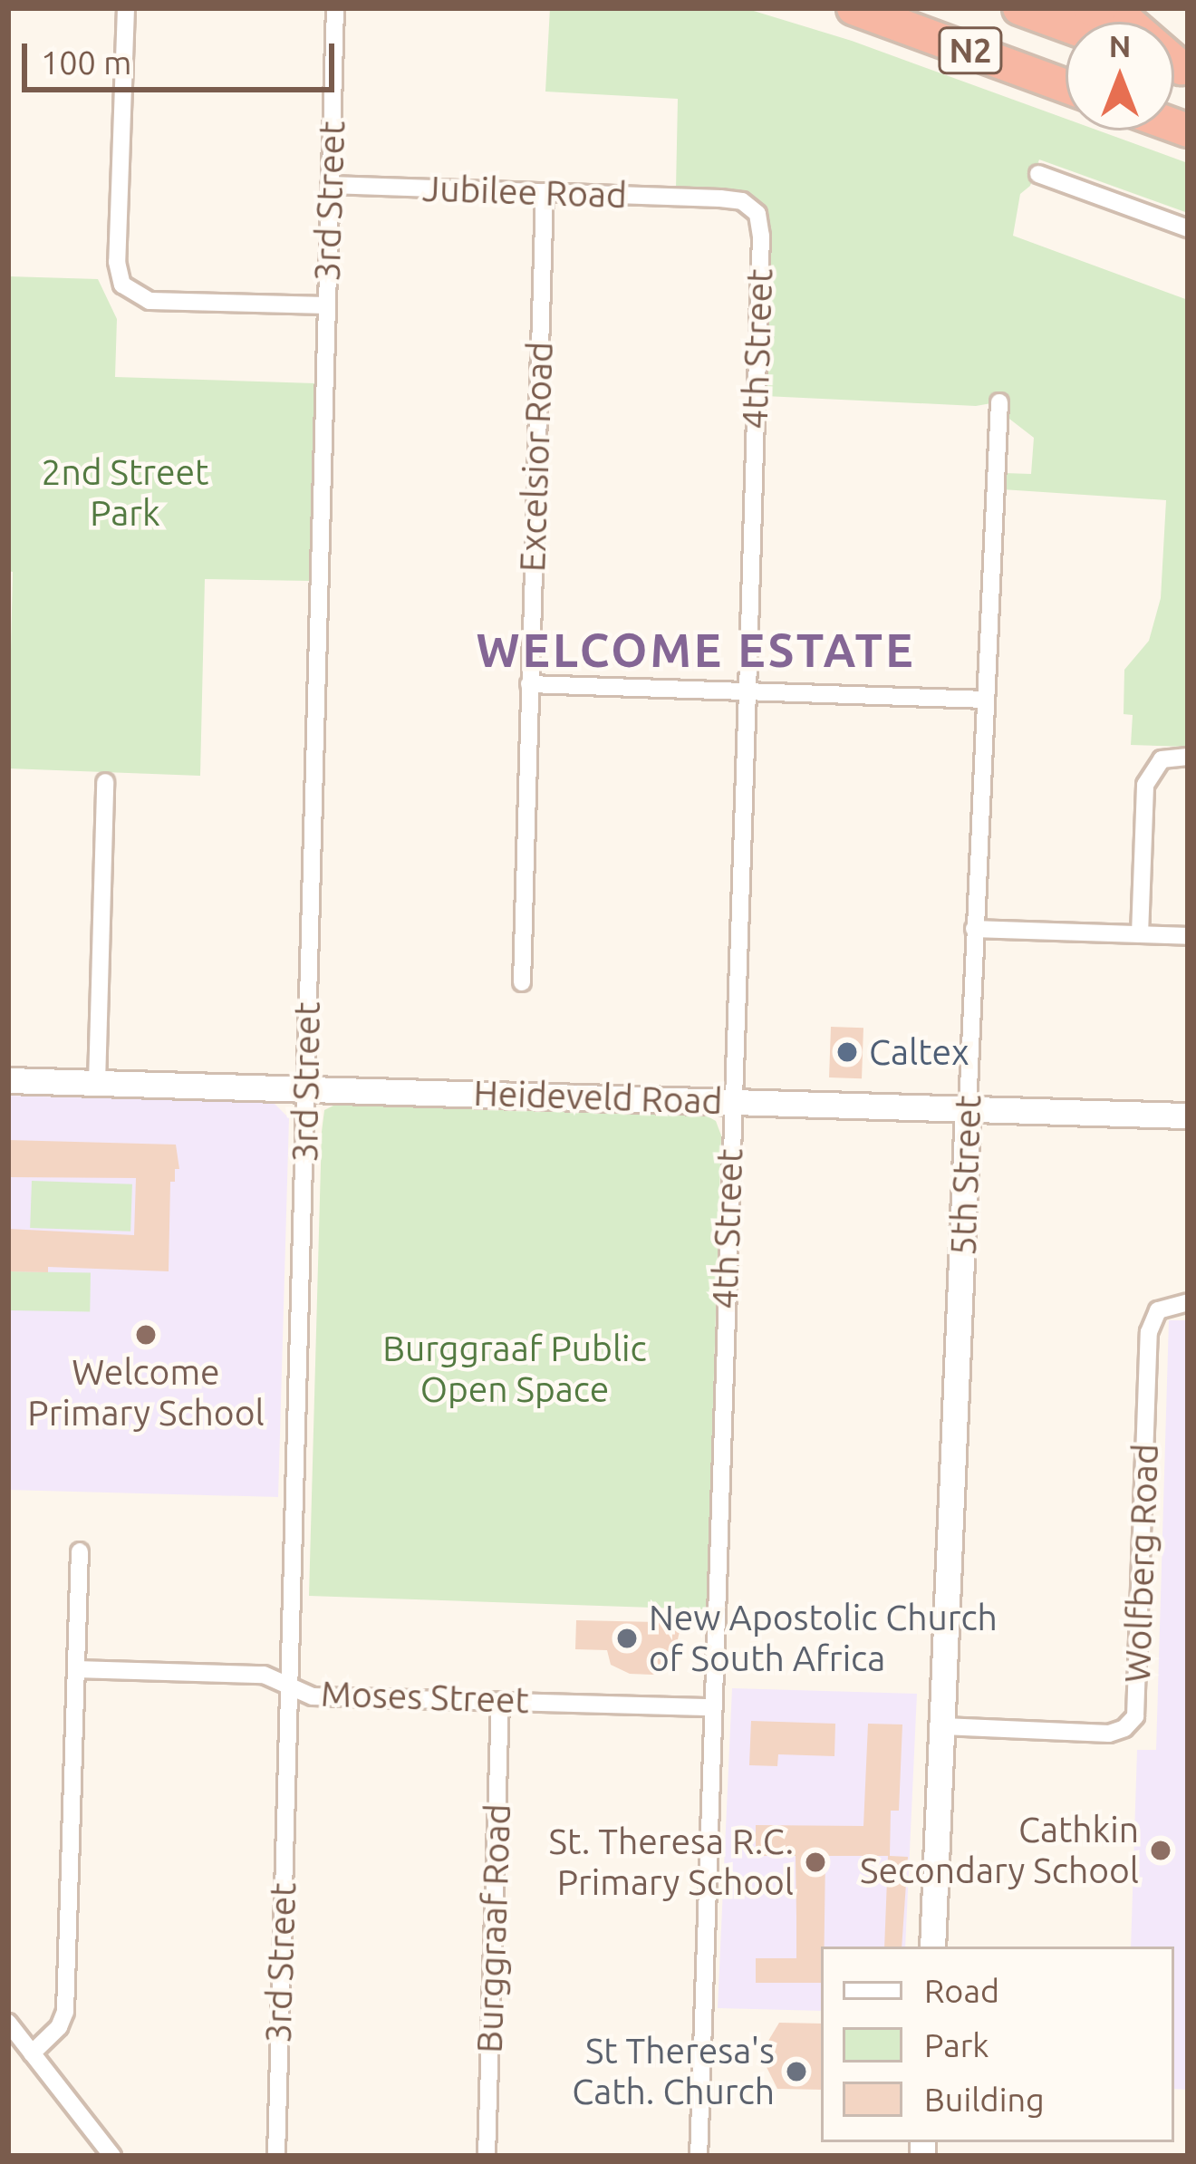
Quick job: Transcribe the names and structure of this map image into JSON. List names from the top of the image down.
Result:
{
  "streets": {
    "highway": ["N2"],
    "street": [
      "Jubilee Road",
      "3rd Street",
      "4th Street",
      "Excelsior Road",
      "Heideveld Road",
      "5th Street",
      "Wolfberg Road",
      "Moses Street",
      "Burggraaf Road"
    ]
  },
  "crossings": [
    ["Jubilee Road", "3rd Street"],
    ["Jubilee Road", "4th Street"],
    ["Jubilee Road", "Excelsior Road"],
    ["3rd Street", "Heideveld Road"],
    ["3rd Street", "Moses Street"],
    ["4th Street", "Heideveld Road"],
    ["4th Street", "Moses Street"],
    ["Heideveld Road", "5th Street"],
    ["5th Street", "Wolfberg Road"],
    ["Moses Street", "Burggraaf Road"]
  ],
  "districts": ["WELCOME ESTATE"],
  "parks": ["2nd Street Park", "Burggraaf Public Open Space"],
  "places": [
    "Caltex",
    "Welcome Primary School",
    "New Apostolic Church of South Africa",
    "Cathkin Secondary School",
    "St. Theresa R.C. Primary School",
    "St Theresa's Cath. Church"
  ],
  "legend": ["Road", "Park", "Building"],
  "scale_bar": "100 m",
  "north": "top"
}
